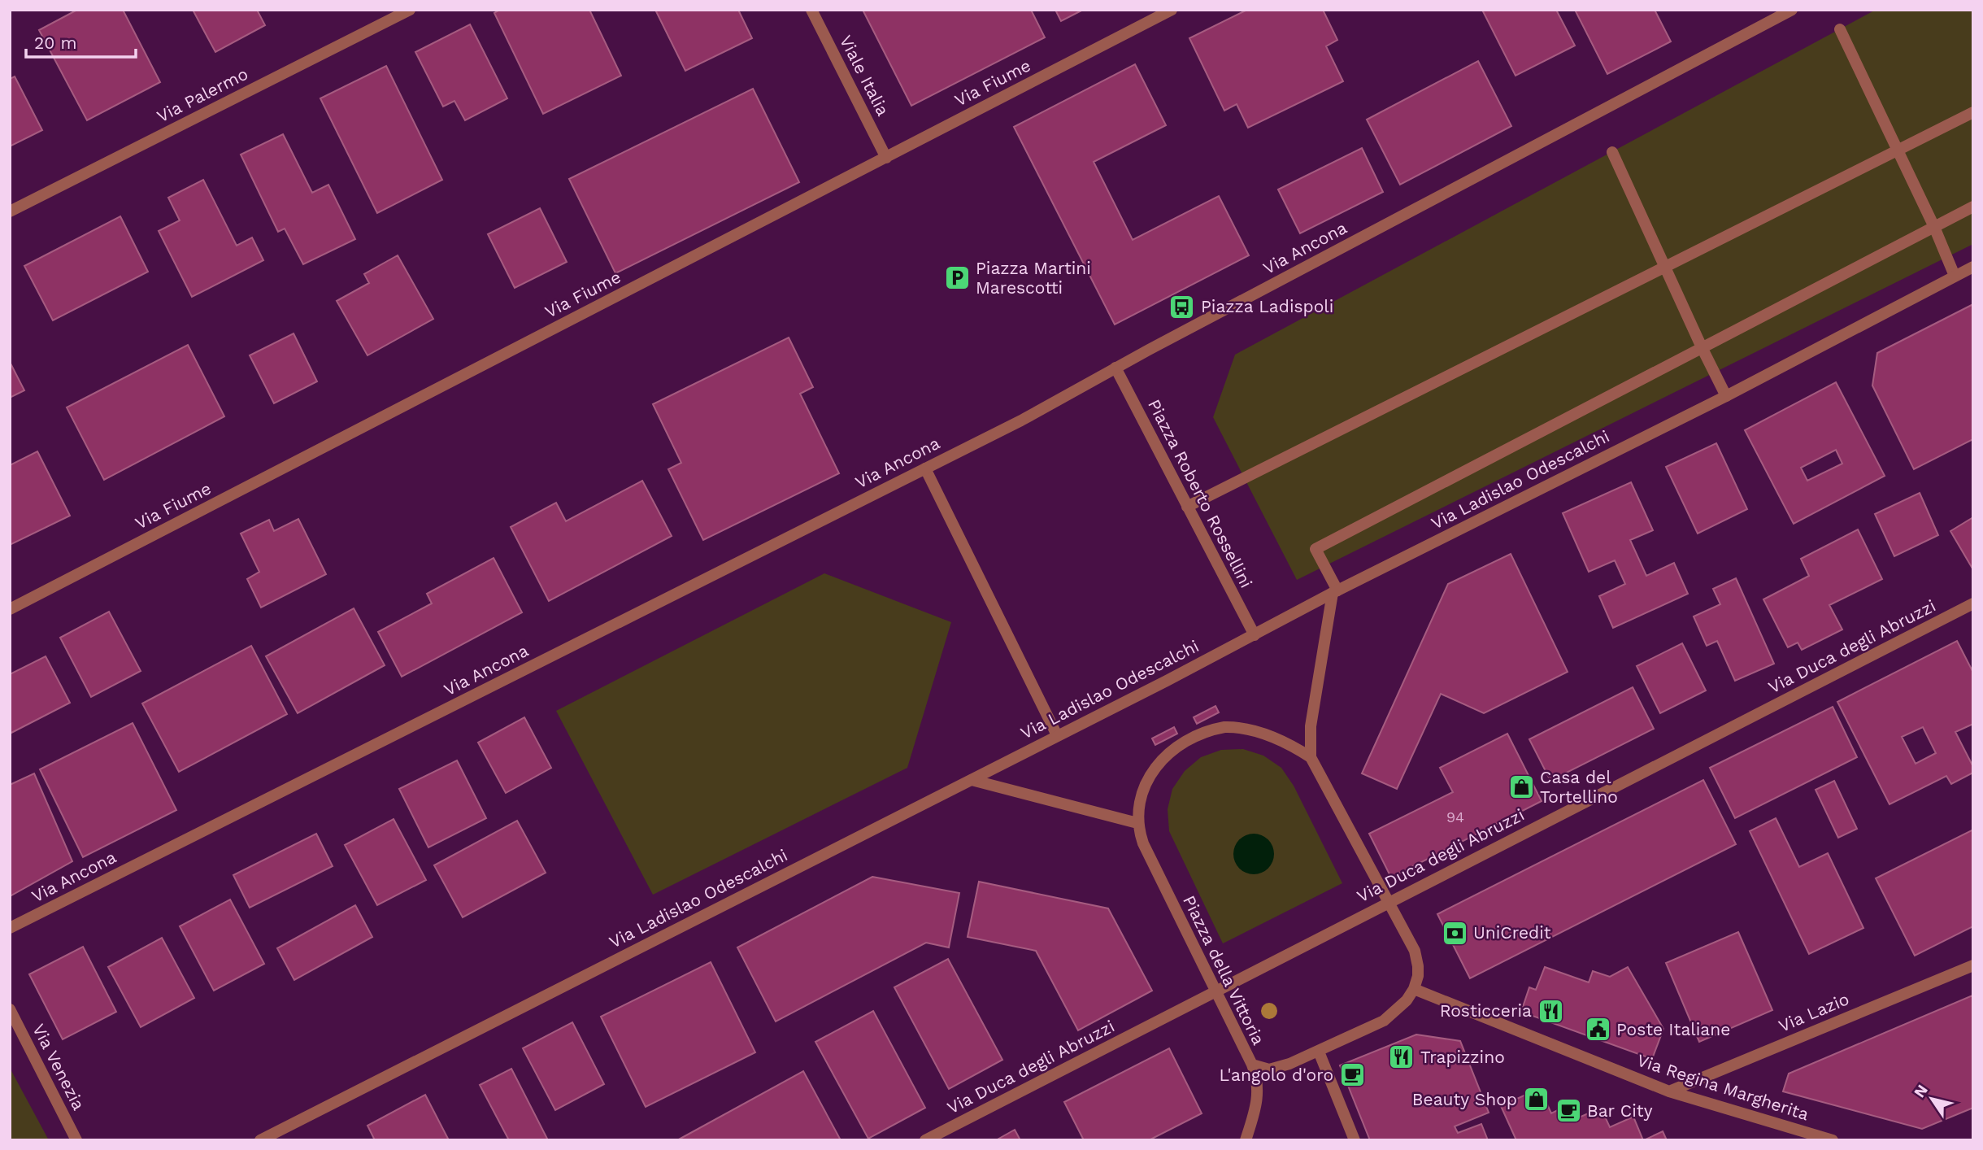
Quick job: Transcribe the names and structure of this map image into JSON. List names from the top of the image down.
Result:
{
  "streets": {
    "street": [
      "Viale Italia",
      "Via Fiume",
      "Via Palermo",
      "Via Ancona",
      "Via Ladislao Odescalchi",
      "Piazza Roberto Rossellini",
      "Via Duca degli Abruzzi",
      "Piazza della Vittoria",
      "Via Lazio",
      "Via Venezia",
      "Via Regina Margherita"
    ]
  },
  "crossings": [
    ["Viale Italia", "Via Fiume"],
    ["Via Ancona", "Piazza Roberto Rossellini"],
    ["Via Ladislao Odescalchi", "Piazza Roberto Rossellini"],
    ["Via Duca degli Abruzzi", "Piazza della Vittoria"],
    ["Piazza della Vittoria", "Via Regina Margherita"],
    ["Via Lazio", "Via Regina Margherita"]
  ],
  "places": {
    "parking": ["Piazza Martini Marescotti"],
    "bus stop": ["Piazza Ladispoli"],
    "shop": ["Casa del Tortellino", "Beauty Shop"],
    "bank": ["UniCredit"],
    "restaurant": ["Rosticceria", "Trapizzino"],
    "public building": ["Poste Italiane"],
    "cafe": ["L'angolo d'oro", "Bar City"]
  },
  "house_numbers": ["94"],
  "scale_bar": "20 m",
  "north": "top left"
}
